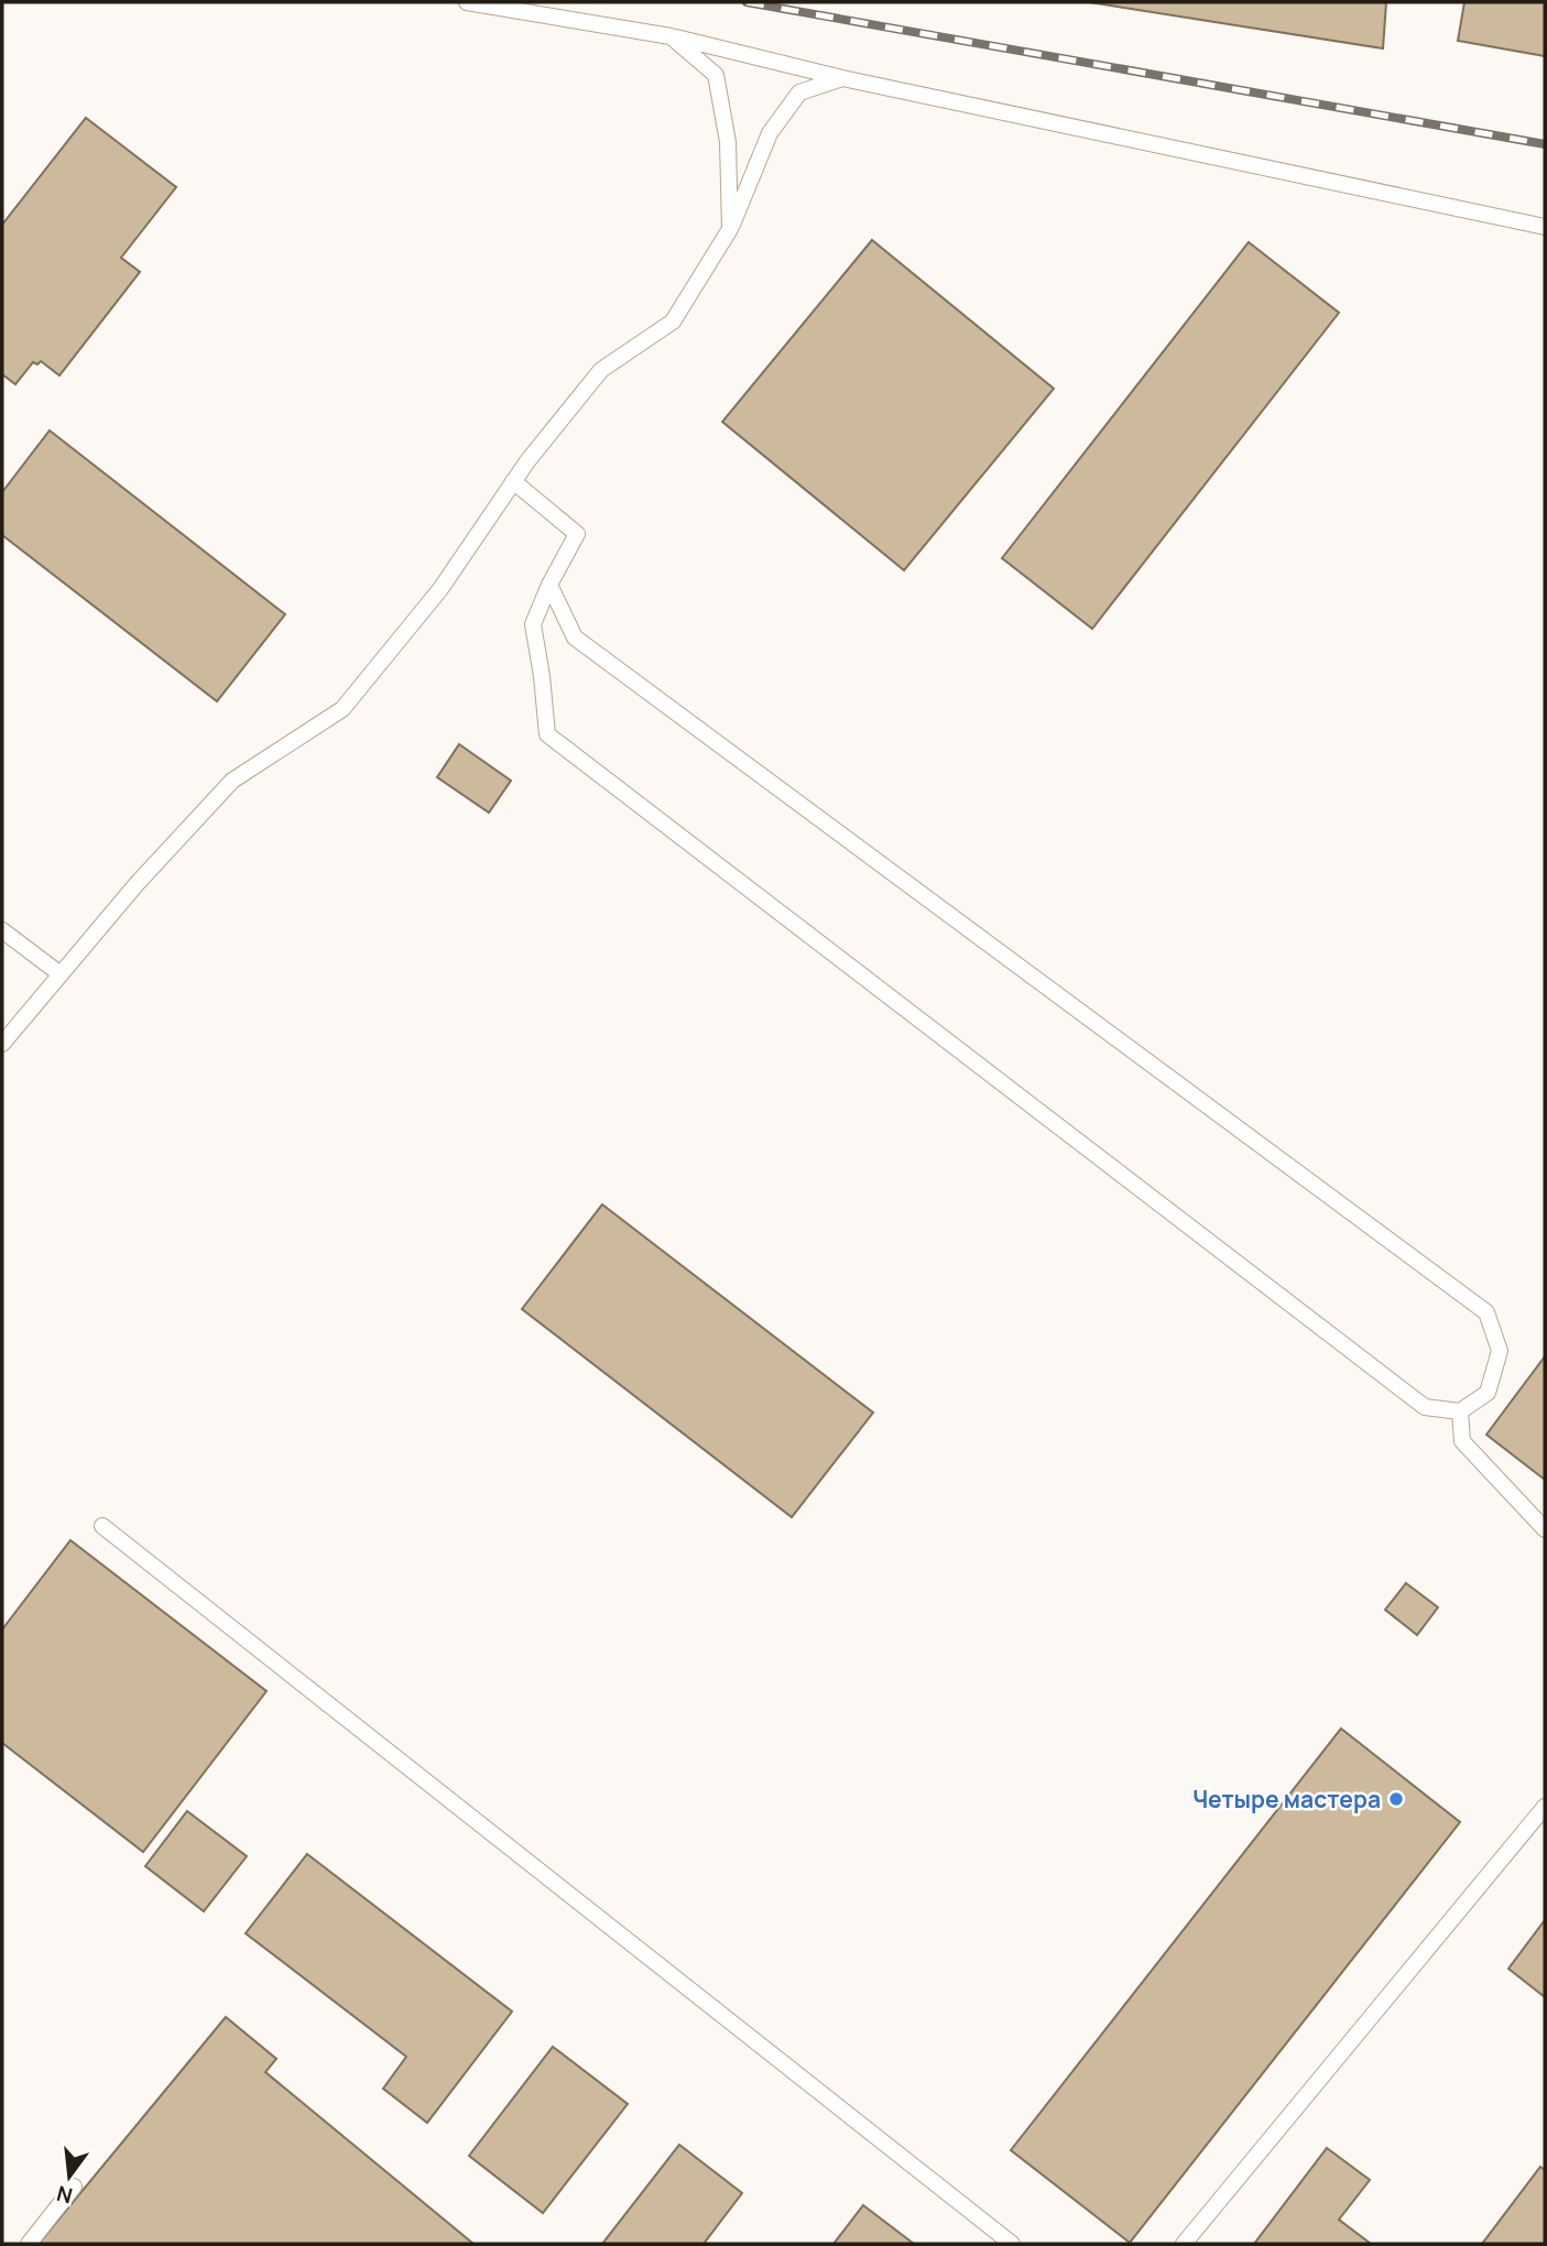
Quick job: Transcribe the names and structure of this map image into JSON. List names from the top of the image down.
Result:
{
  "places": ["Четыре мастера"],
  "north": "bottom"
}
